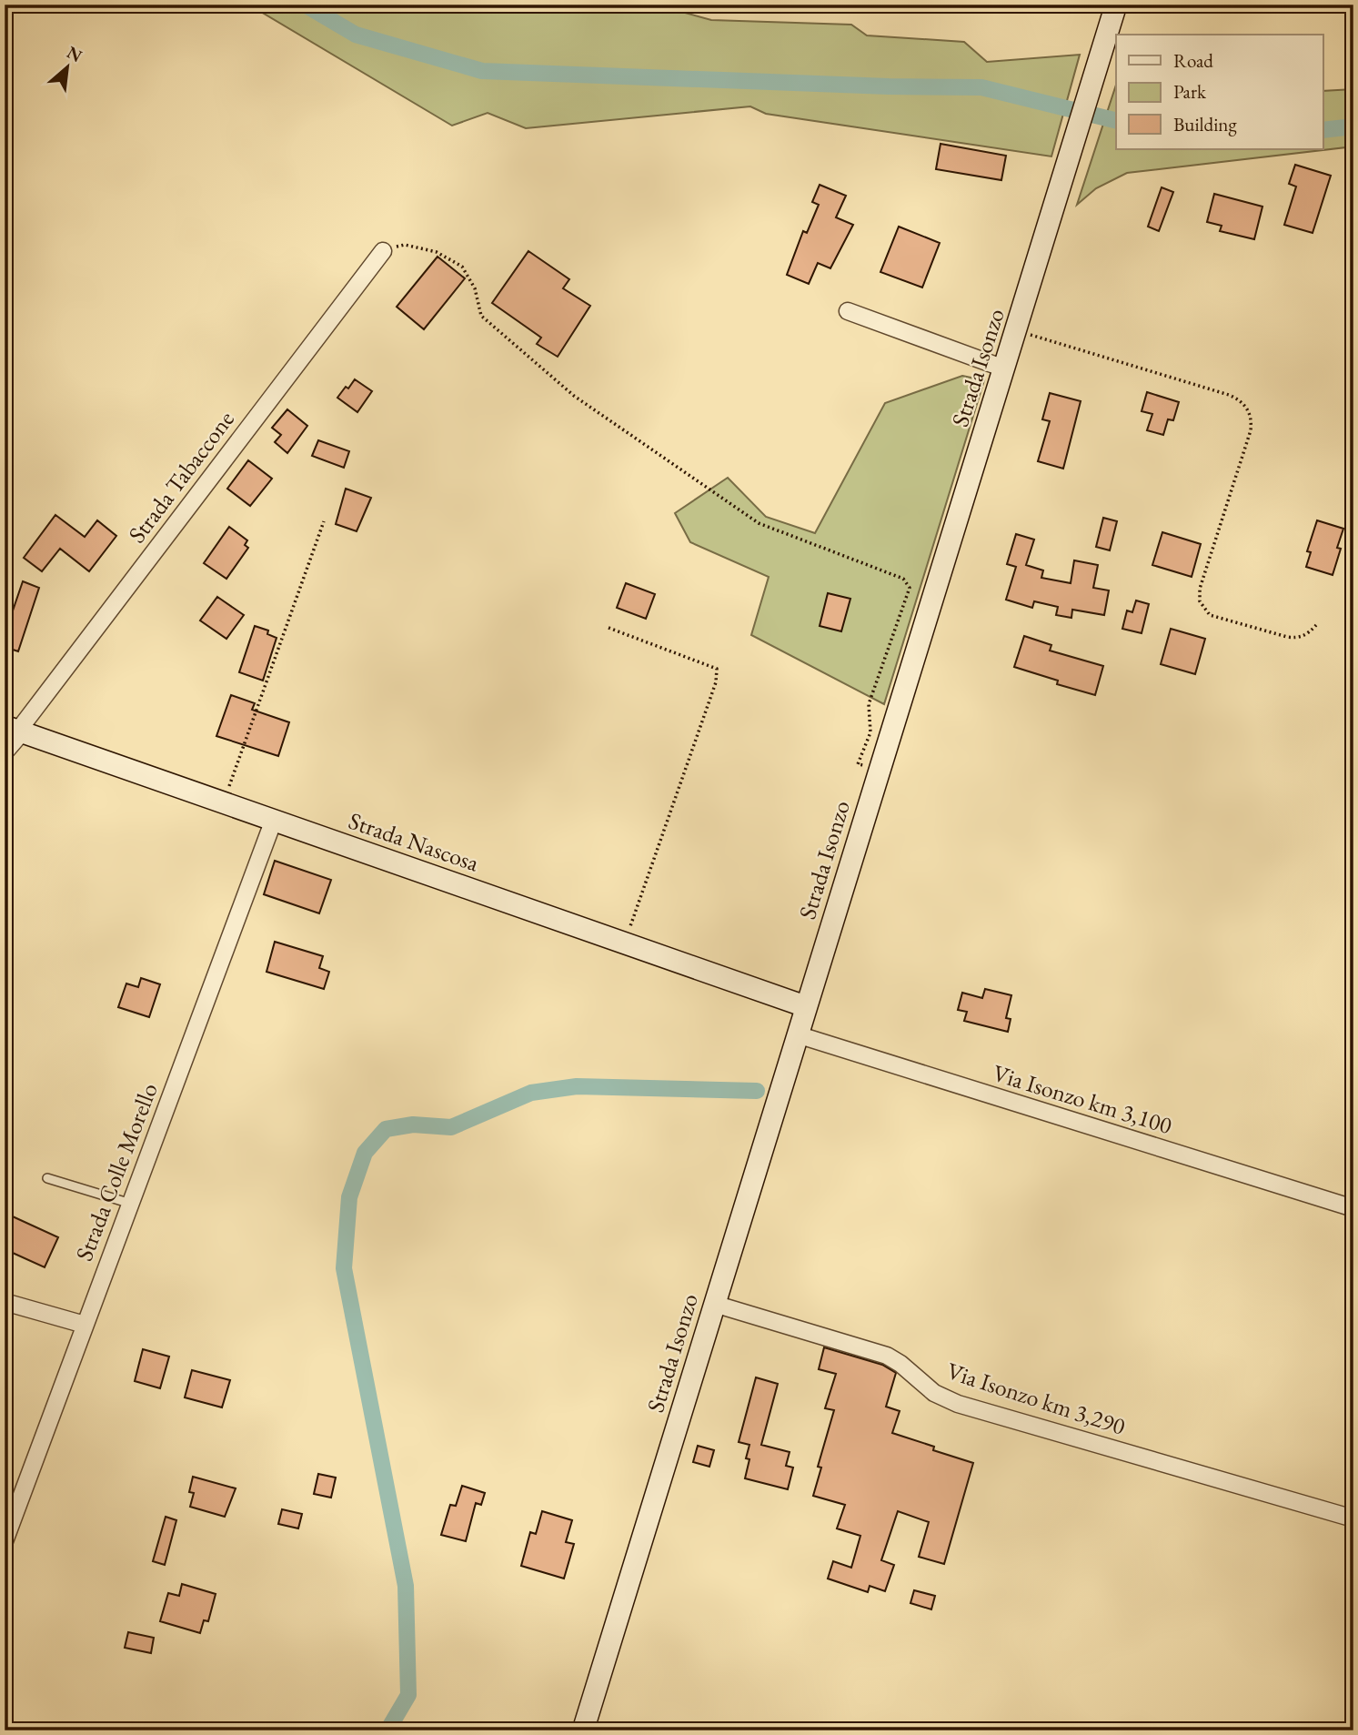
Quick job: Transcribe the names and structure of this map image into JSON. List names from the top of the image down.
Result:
{
  "streets": {
    "main road": ["Strada Isonzo", "Strada Nascosa"],
    "street": [
      "Strada Tabaccone",
      "Via Isonzo km 3,100",
      "Strada Colle Morello",
      "Via Isonzo km 3,290"
    ]
  },
  "crossings": [
    ["Strada Isonzo", "Strada Nascosa"],
    ["Strada Isonzo", "Via Isonzo km 3,100"],
    ["Strada Isonzo", "Via Isonzo km 3,290"],
    ["Strada Tabaccone", "Strada Nascosa"],
    ["Strada Nascosa", "Strada Colle Morello"]
  ],
  "legend": ["Road", "Park", "Building"],
  "north": "top right"
}
